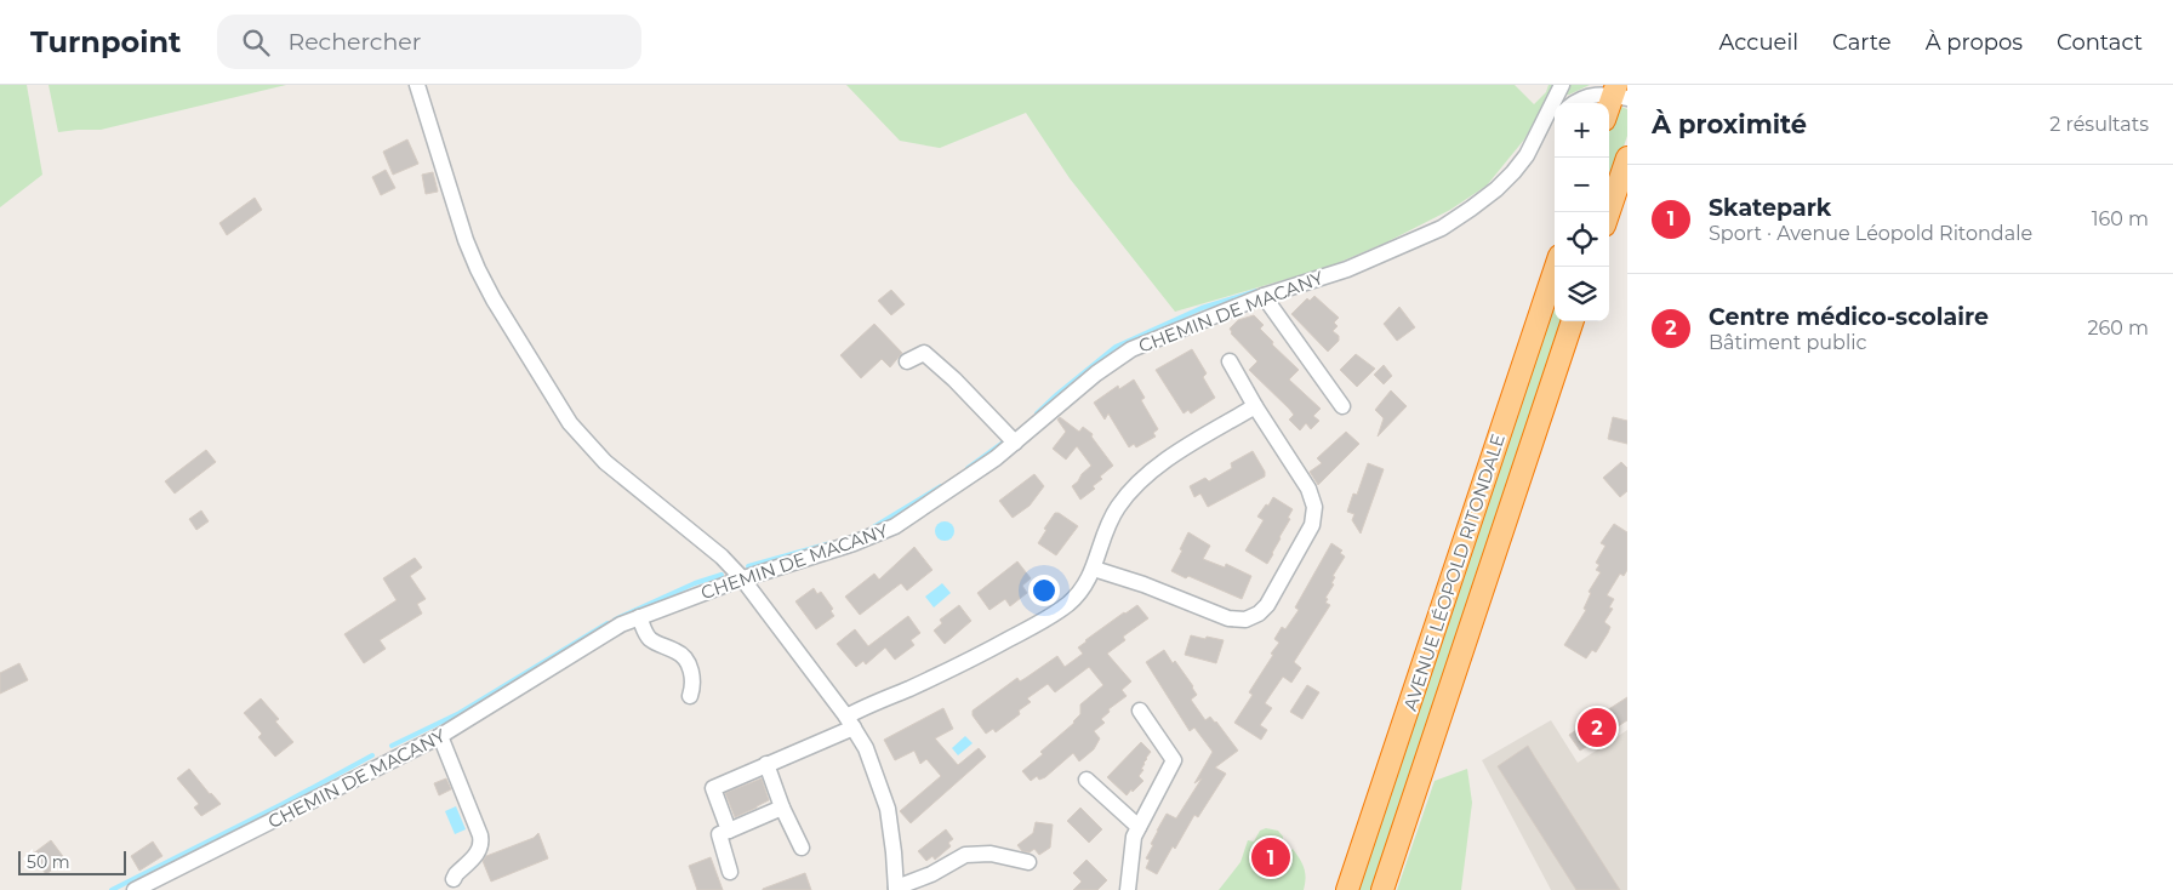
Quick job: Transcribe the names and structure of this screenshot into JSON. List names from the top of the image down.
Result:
{
  "streets": {
    "highway": ["AVENUE LÉOPOLD RITONDALE"],
    "street": ["CHEMIN DE MACANY"]
  },
  "scale_bar": "50 m",
  "page": {
    "header": "Turnpoint",
    "search": "Rechercher",
    "nav": [
      "Accueil",
      "Carte",
      "À propos",
      "Contact"
    ],
    "heading": ["À proximité", "2 résultats"],
    "map_buttons": ["+", "−"],
    "list": [
      {
        "mark": "1",
        "name": "Skatepark",
        "note": "Sport · Avenue Léopold Ritondale",
        "value": "160 m"
      },
      {
        "mark": "2",
        "name": "Centre médico-scolaire",
        "note": "Bâtiment public",
        "value": "260 m"
      }
    ],
    "pins": ["2", "1"],
    "scale": "50 m"
  }
}
